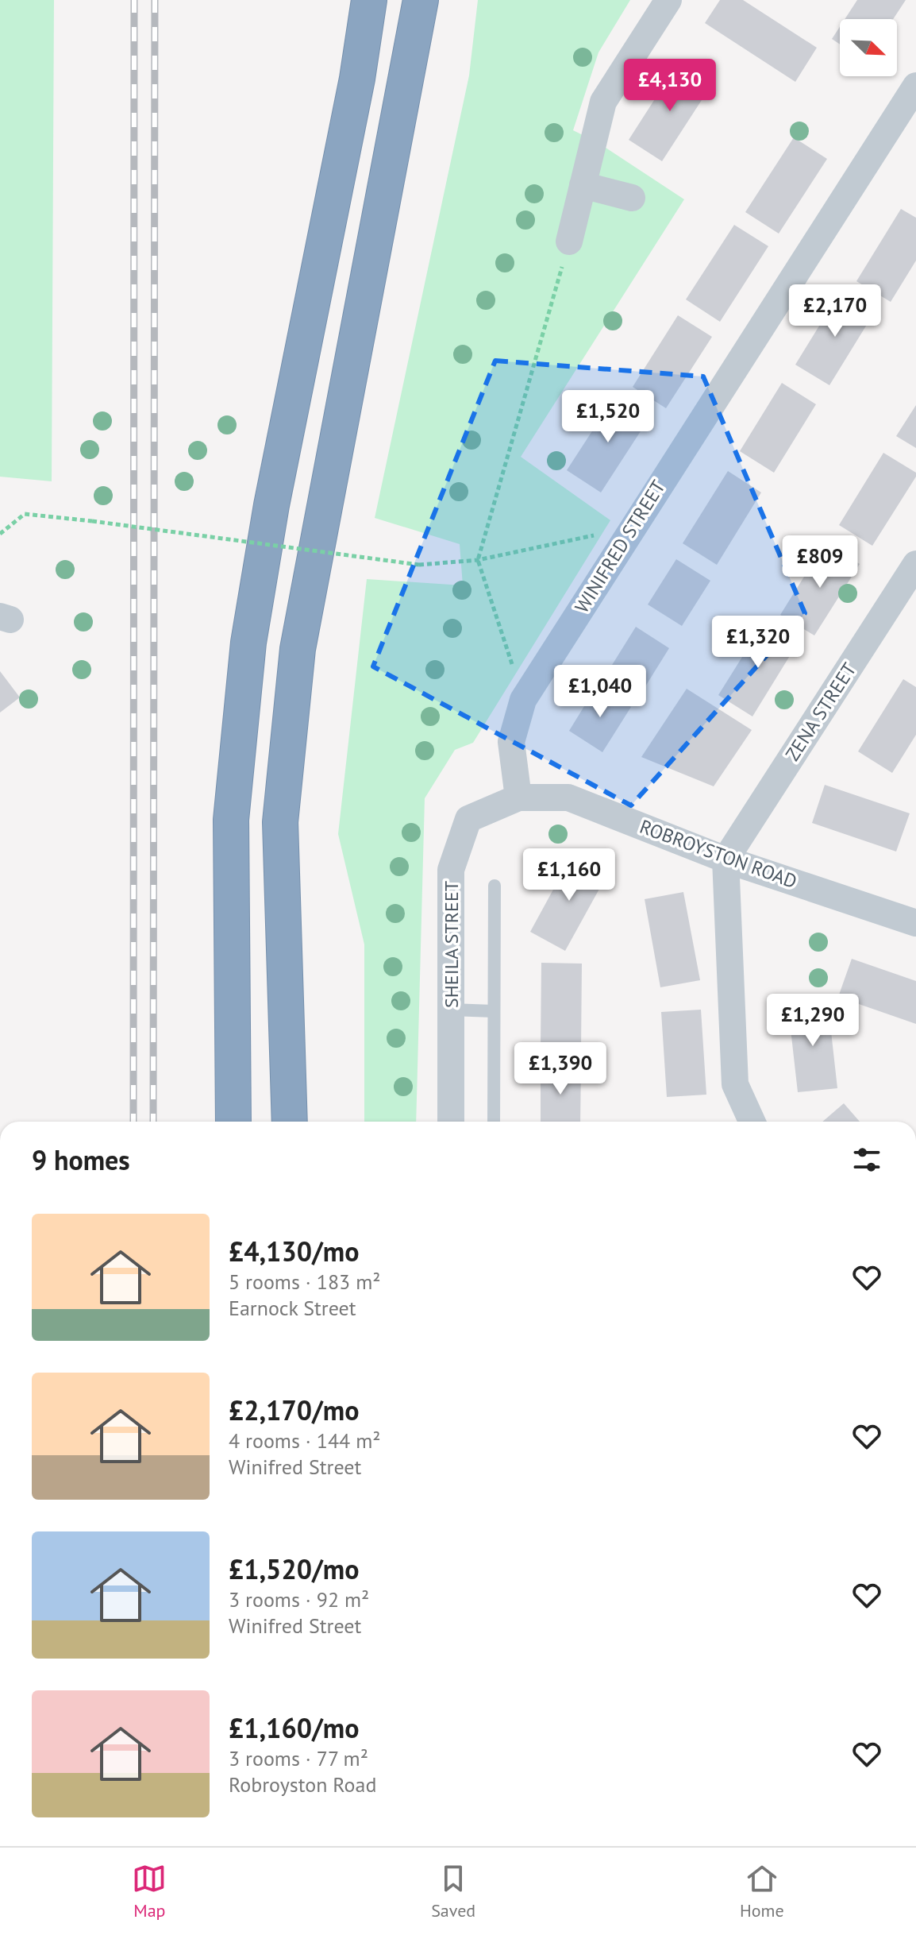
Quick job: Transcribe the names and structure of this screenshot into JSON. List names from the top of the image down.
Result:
{
  "streets": {
    "street": [
      "WINIFRED STREET",
      "ZENA STREET",
      "ROBROYSTON ROAD",
      "SHEILA STREET"
    ]
  },
  "crossings": [
    ["WINIFRED STREET", "ROBROYSTON ROAD"],
    ["WINIFRED STREET", "SHEILA STREET"],
    ["ZENA STREET", "ROBROYSTON ROAD"],
    ["ROBROYSTON ROAD", "SHEILA STREET"]
  ],
  "north": "bottom right",
  "page": {
    "price": [
      "£4,130",
      "£2,170",
      "£1,520",
      "£809",
      "£1,320",
      "£1,040",
      "£1,160",
      "£1,290",
      "£1,390"
    ],
    "heading": "9 homes",
    "list": [
      {
        "name": "£4,130/mo",
        "note": "5 rooms · 183 m² · Earnock Street"
      },
      {
        "name": "£2,170/mo",
        "note": "4 rooms · 144 m² · Winifred Street"
      },
      {
        "name": "£1,520/mo",
        "note": "3 rooms · 92 m² · Winifred Street"
      },
      {
        "name": "£1,160/mo",
        "note": "3 rooms · 77 m² · Robroyston Road"
      }
    ],
    "tabs": ["Map", "Saved", "Home"]
  }
}
